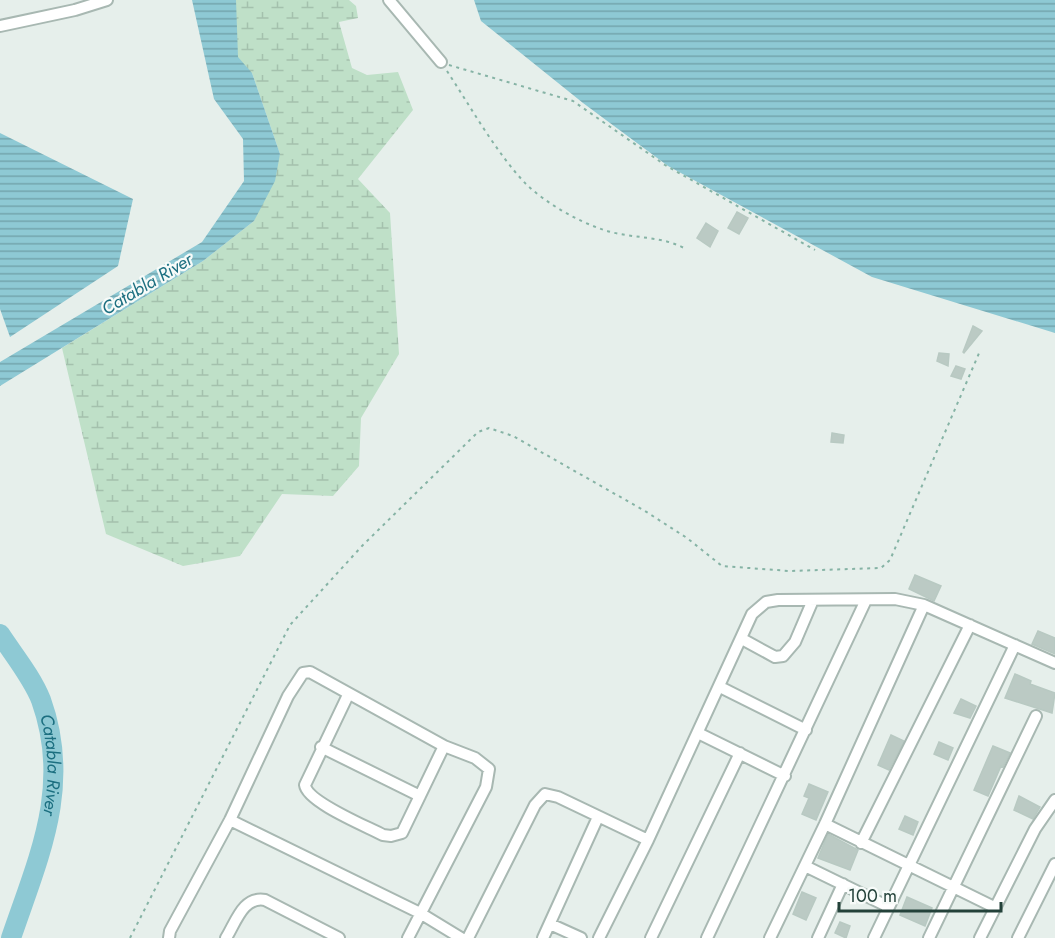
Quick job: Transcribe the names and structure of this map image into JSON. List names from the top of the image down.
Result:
{
  "water": ["Catabla River"],
  "scale_bar": "100 m"
}
